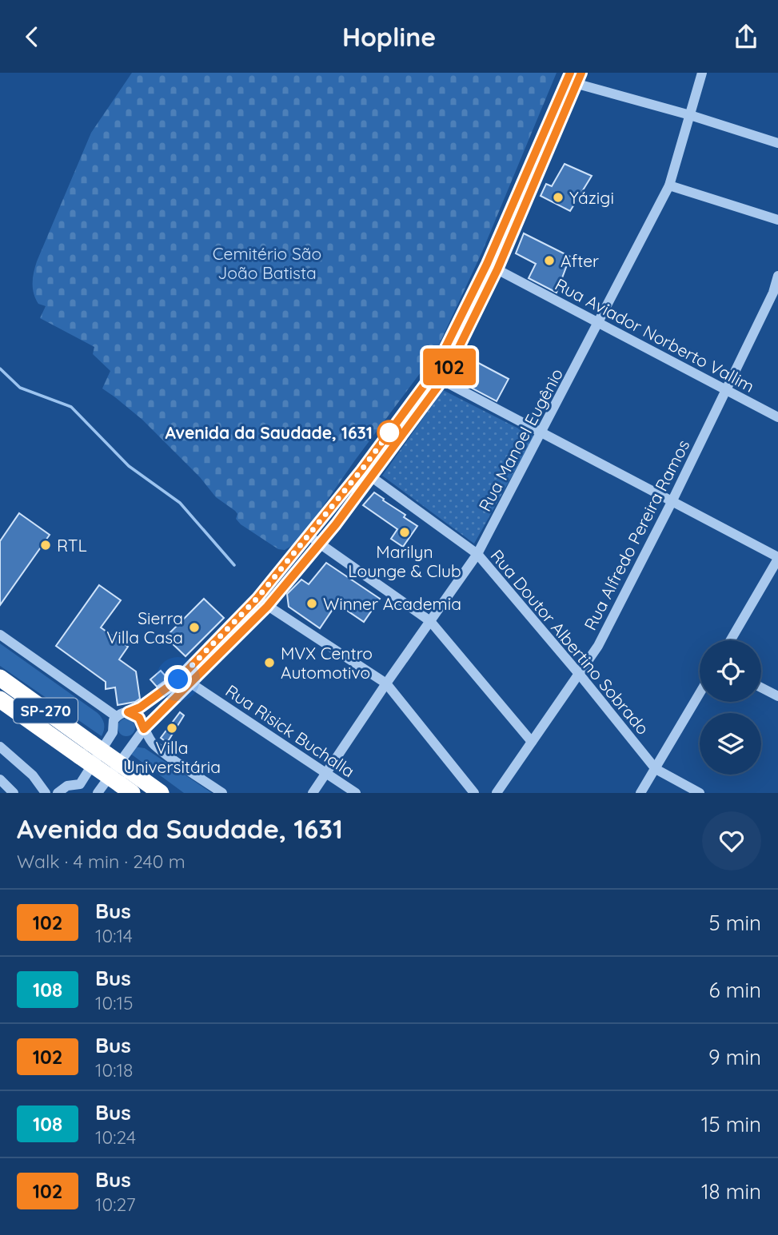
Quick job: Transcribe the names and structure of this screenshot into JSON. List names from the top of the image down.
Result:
{
  "streets": {
    "highway": ["SP-270"],
    "street": [
      "Rua Aviador Norberto Vallim",
      "Rua Manoel Eugênio",
      "Rua Alfredo Pereira Ramos",
      "Rua Doutor Albertino Sobrado",
      "Rua Risick Buchalla"
    ]
  },
  "crossings": [
    ["Rua Aviador Norberto Vallim", "Rua Manoel Eugênio"],
    ["Rua Aviador Norberto Vallim", "Rua Alfredo Pereira Ramos"],
    ["Rua Manoel Eugênio", "Rua Doutor Albertino Sobrado"],
    ["Rua Manoel Eugênio", "Rua Risick Buchalla"],
    ["Rua Alfredo Pereira Ramos", "Rua Doutor Albertino Sobrado"]
  ],
  "parks": ["Cemitério São João Batista"],
  "places": [
    "Yázigi",
    "After",
    "Avenida da Saudade, 1631",
    "Marilyn Lounge & Club",
    "RTL",
    "Winner Academia",
    "Sierra Villa Casa",
    "MVX Centro Automotivo",
    "Villa Universitária"
  ],
  "lines": ["bus line 102"],
  "page": {
    "header": "Hopline",
    "on_map": "102",
    "heading": ["Avenida da Saudade, 1631", "Walk · 4 min · 240 m"],
    "list": [
      {
        "mark": "102",
        "name": "Bus",
        "note": "10:14",
        "value": "5 min"
      },
      {
        "mark": "108",
        "name": "Bus",
        "note": "10:15",
        "value": "6 min"
      },
      {
        "mark": "102",
        "name": "Bus",
        "note": "10:18",
        "value": "9 min"
      },
      {
        "mark": "108",
        "name": "Bus",
        "note": "10:24",
        "value": "15 min"
      },
      {
        "mark": "102",
        "name": "Bus",
        "note": "10:27",
        "value": "18 min"
      }
    ]
  }
}
